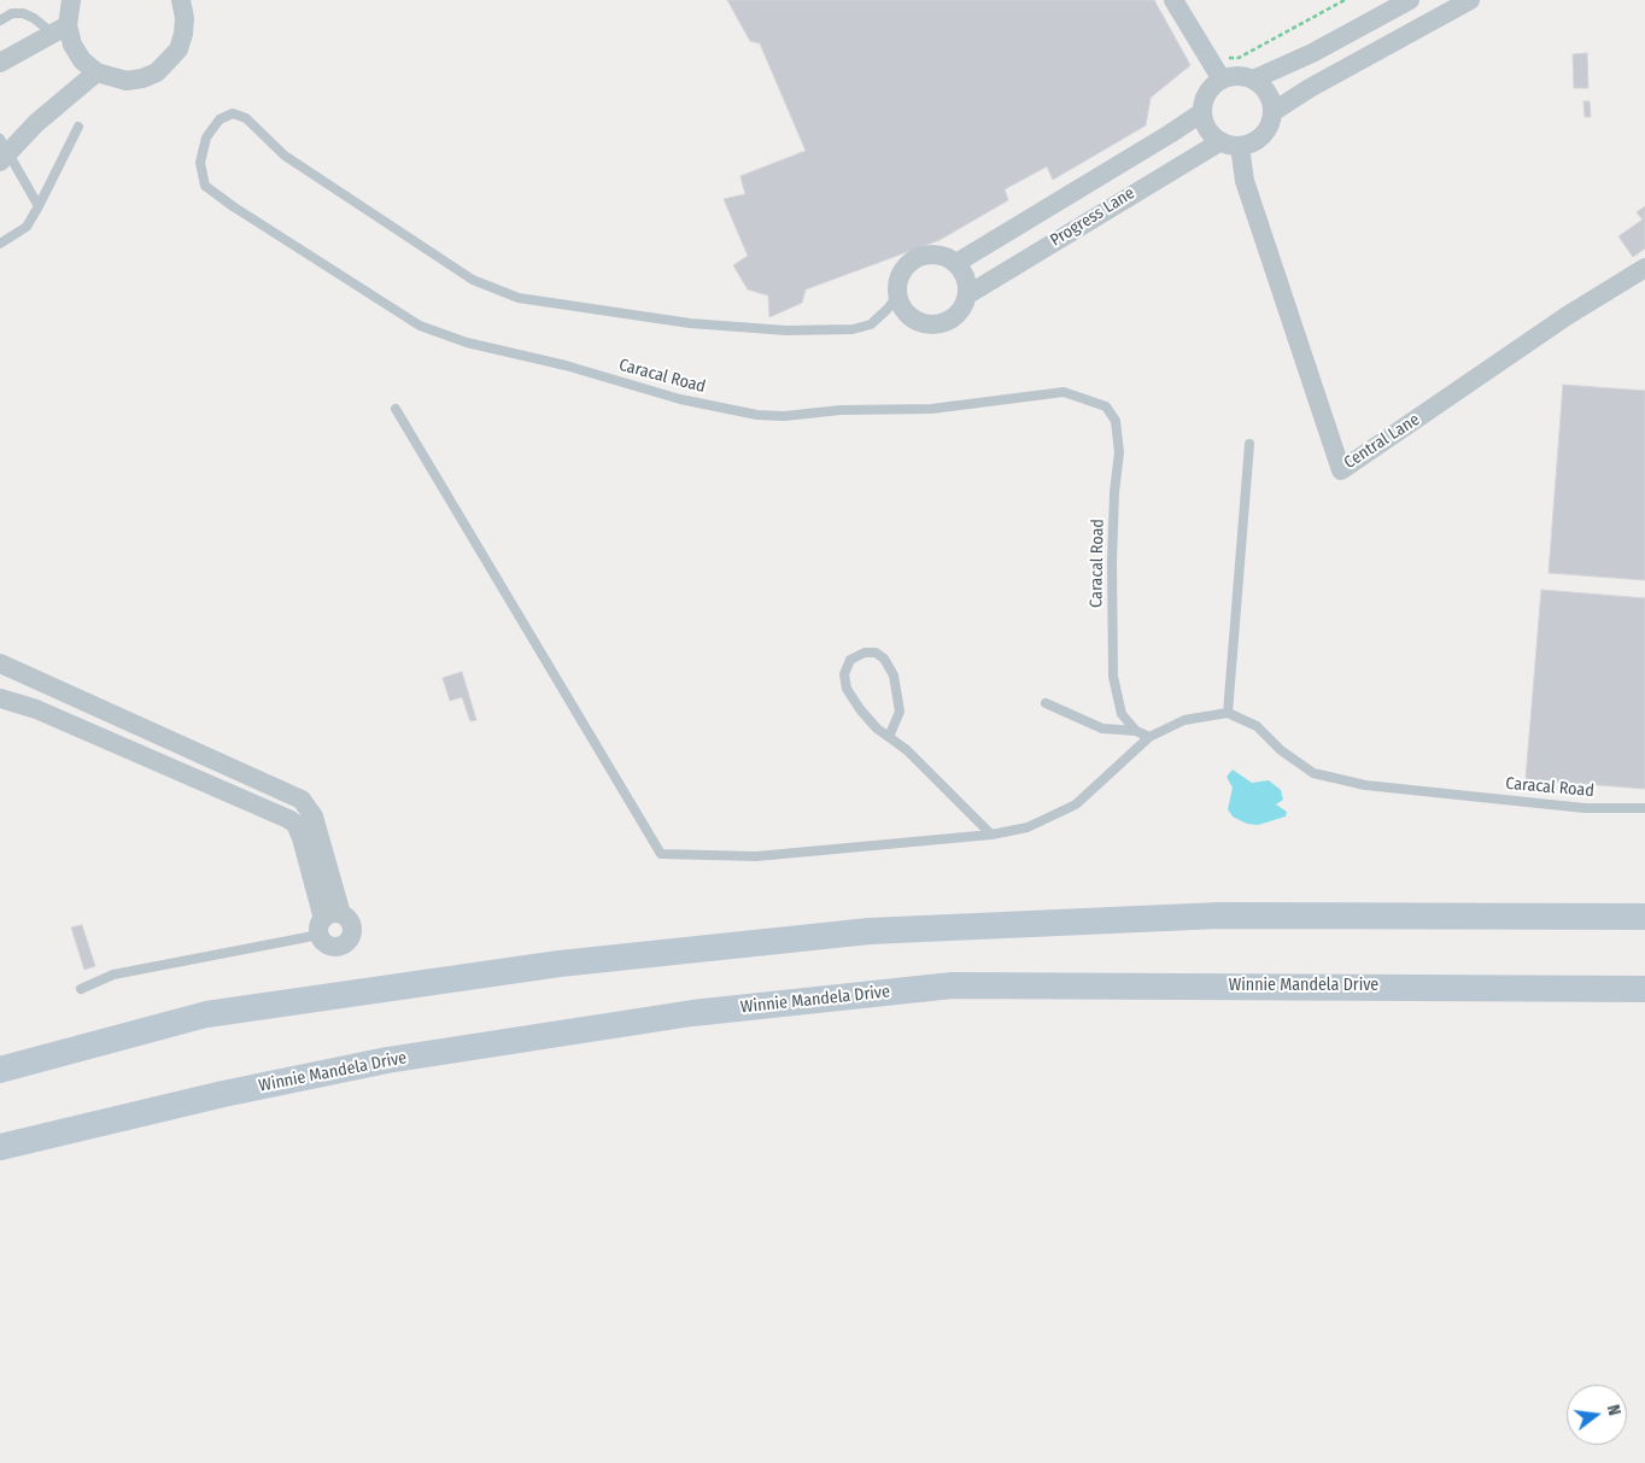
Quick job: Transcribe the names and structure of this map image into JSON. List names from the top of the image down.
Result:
{
  "streets": {
    "main road": ["Winnie Mandela Drive"],
    "street": ["Progress Lane", "Central Lane"],
    "lane": ["Caracal Road"]
  },
  "crossings": [
    ["Progress Lane", "Caracal Road"],
    ["Progress Lane", "Central Lane"]
  ],
  "north": "right"
}
